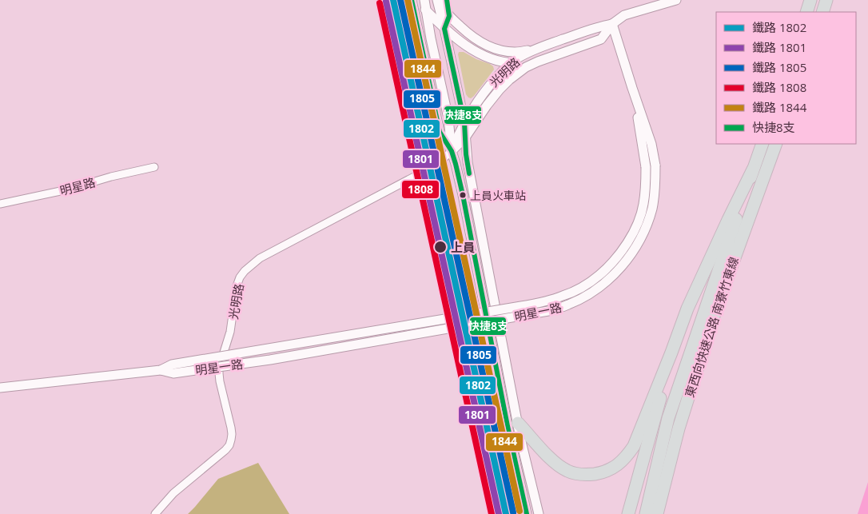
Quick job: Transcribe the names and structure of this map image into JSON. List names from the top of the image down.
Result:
{
  "streets": {
    "highway": ["東西向快速公路 南寮竹東線"],
    "street": ["光明路", "明星路", "明星一路"]
  },
  "crossings": [
    ["光明路", "明星一路"]
  ],
  "places": ["上員火車站", "上員"],
  "lines": [
    "rail line 1802",
    "rail line 1805",
    "rail line 1844",
    "transit line 快捷8支",
    "rail line 1801",
    "rail line 1808"
  ],
  "legend": [
    "鐵路 1802",
    "鐵路 1801",
    "鐵路 1805",
    "鐵路 1808",
    "鐵路 1844",
    "快捷8支"
  ]
}
